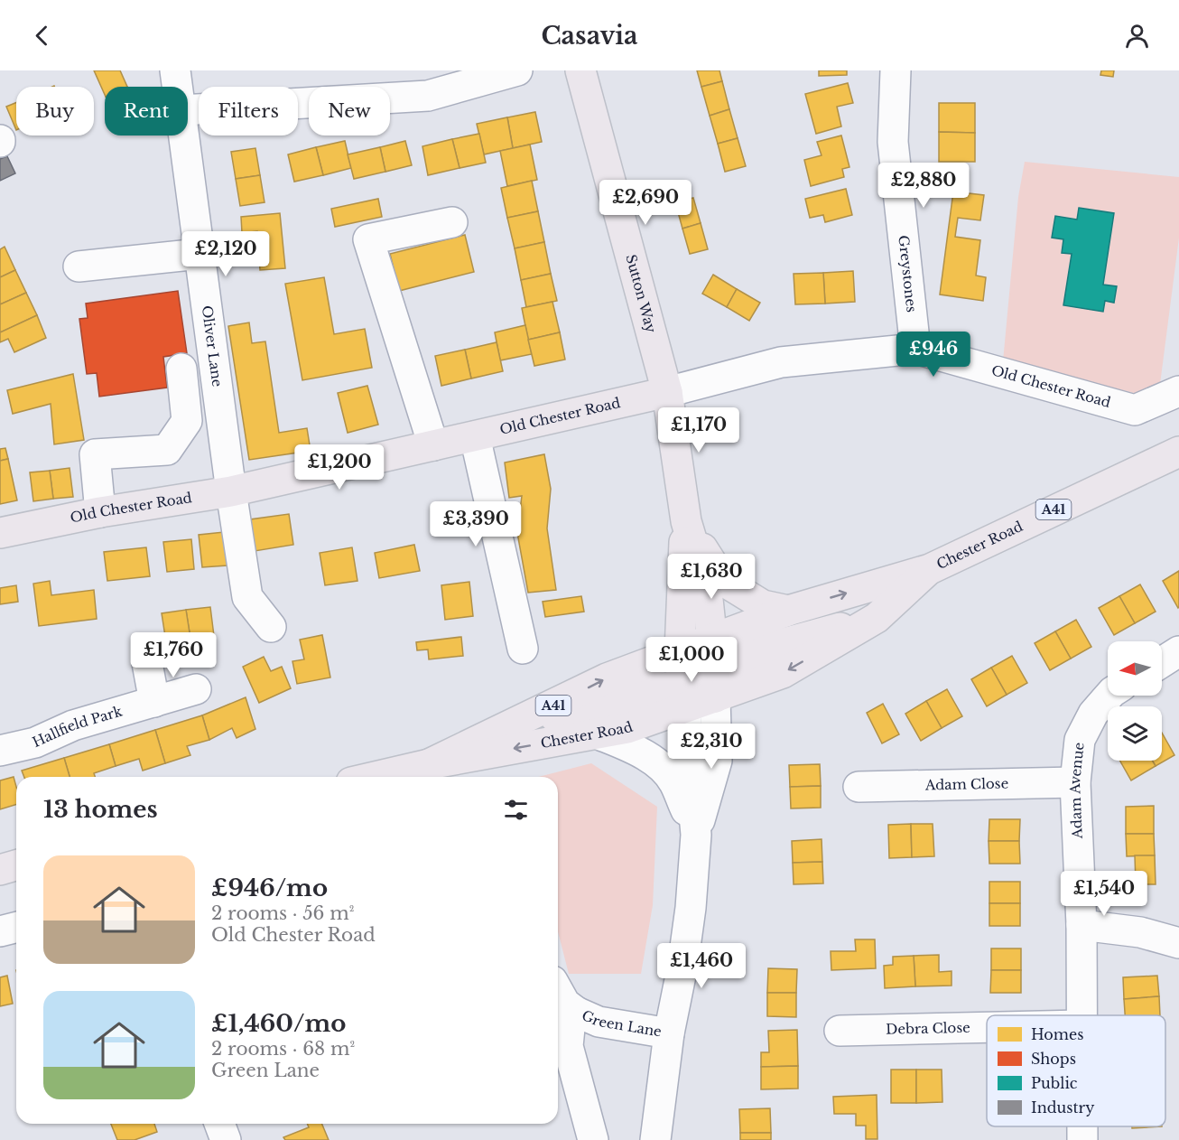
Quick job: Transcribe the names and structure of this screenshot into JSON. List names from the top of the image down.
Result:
{
  "streets": {
    "main road": [
      "Sutton Way",
      "Old Chester Road",
      "A41",
      "Chester Road"
    ],
    "street": [
      "Greystones",
      "Oliver Lane",
      "Hallfield Park",
      "Adam Close",
      "Adam Avenue",
      "Green Lane",
      "Debra Close"
    ]
  },
  "crossings": [
    ["Greystones", "Old Chester Road"],
    ["Sutton Way", "Old Chester Road"],
    ["Sutton Way", "A41"],
    ["Sutton Way", "Chester Road"],
    ["Sutton Way", "Green Lane"],
    ["Oliver Lane", "Old Chester Road"],
    ["A41", "Chester Road"],
    ["A41", "Green Lane"],
    ["Chester Road", "Green Lane"],
    ["Adam Close", "Adam Avenue"]
  ],
  "legend": [
    "Homes",
    "Shops",
    "Public",
    "Industry"
  ],
  "north": "left",
  "page": {
    "header": "Casavia",
    "chip": [
      "Buy",
      "Rent",
      "Filters",
      "New"
    ],
    "price": [
      "£2,880",
      "£2,690",
      "£2,120",
      "£946",
      "£1,170",
      "£1,200",
      "£3,390",
      "£1,630",
      "£1,760",
      "£1,000",
      "£2,310",
      "£1,540",
      "£1,460"
    ],
    "heading": "13 homes",
    "list": [
      {
        "name": "£946/mo",
        "note": "2 rooms · 56 m² · Old Chester Road"
      },
      {
        "name": "£1,460/mo",
        "note": "2 rooms · 68 m² · Green Lane"
      }
    ]
  }
}
